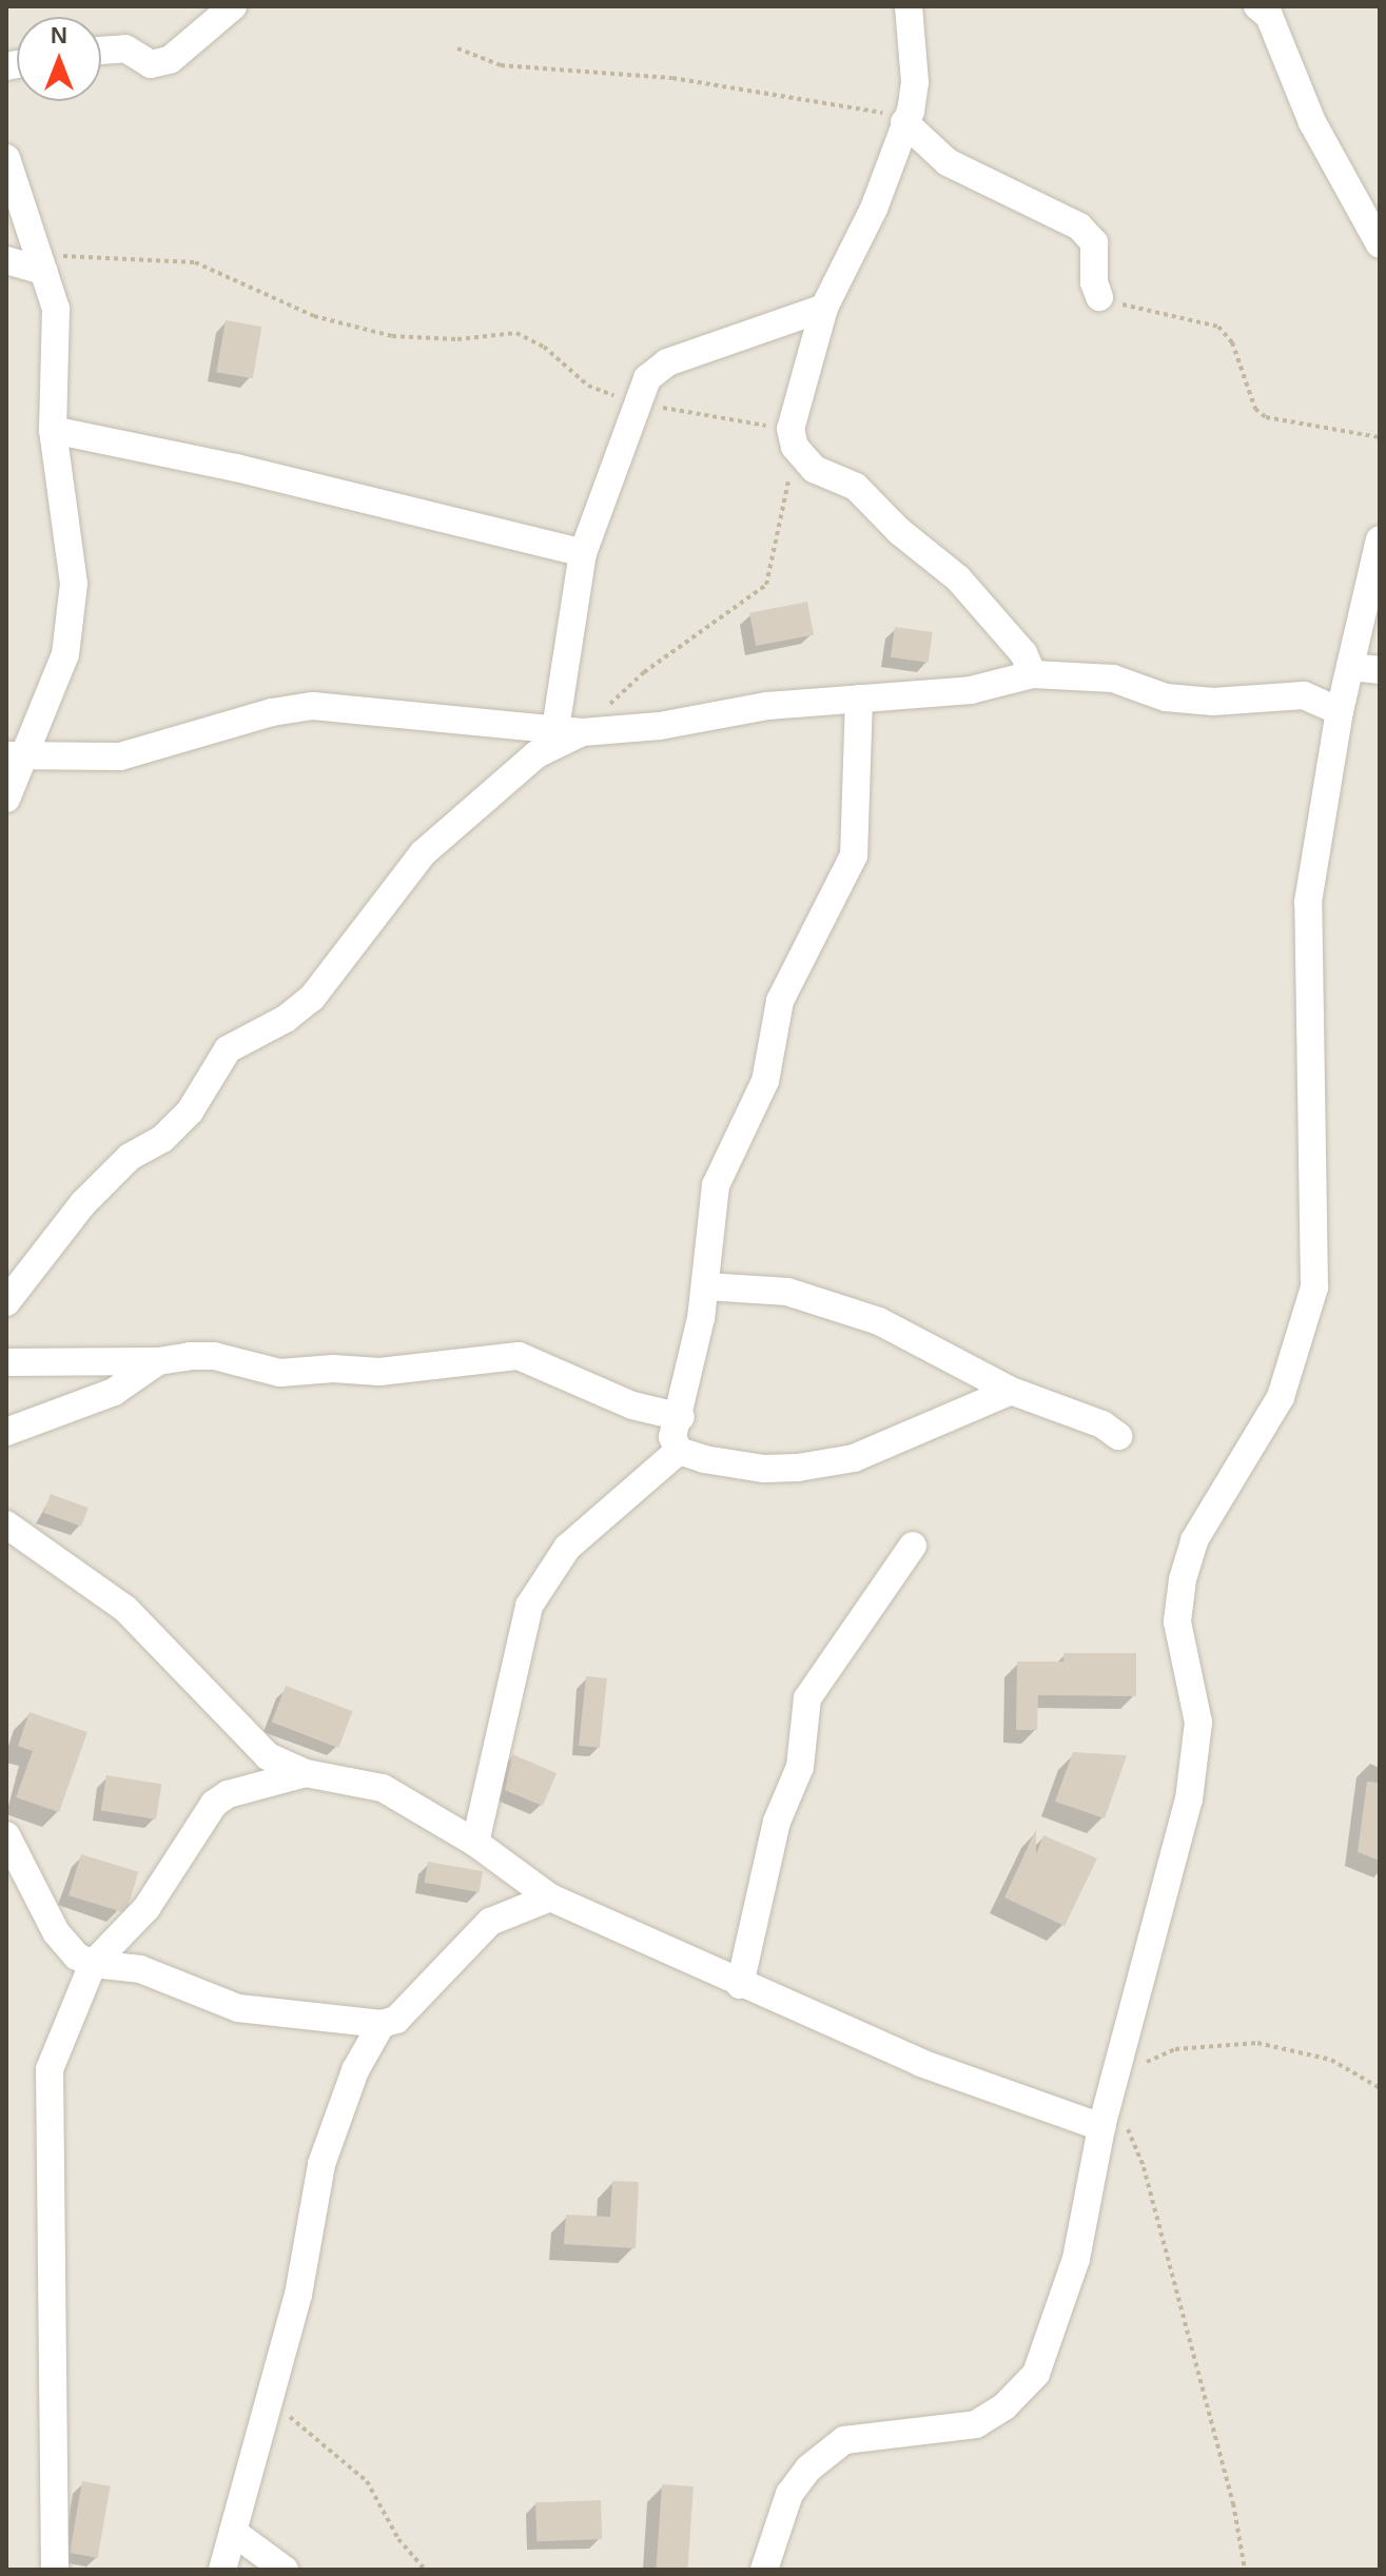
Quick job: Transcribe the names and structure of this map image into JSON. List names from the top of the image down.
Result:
{
  "north": "top"
}
